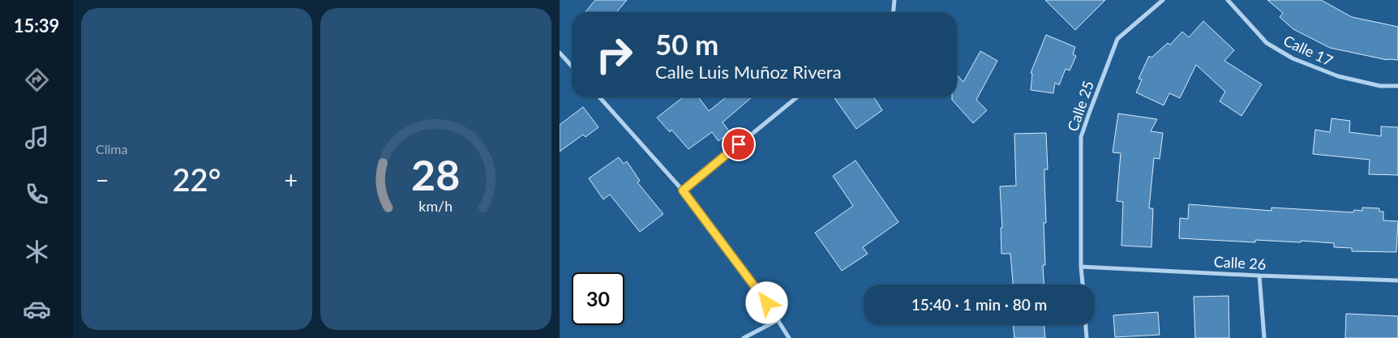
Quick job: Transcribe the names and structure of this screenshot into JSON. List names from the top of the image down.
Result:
{
  "streets": {
    "street": ["Calle 17", "Calle 25", "Calle 26"]
  },
  "crossings": [
    ["Calle 25", "Calle 26"]
  ],
  "page": {
    "tabs": "15:39",
    "tile": "Clima",
    "turn": ["50 m", "Calle Luis Muñoz Rivera"],
    "heat": ["−", "22°", "+"],
    "limit": "30",
    "trip": "15:40 · 1 min · 80 m",
    "gauge": ["28", "km/h"]
  }
}
